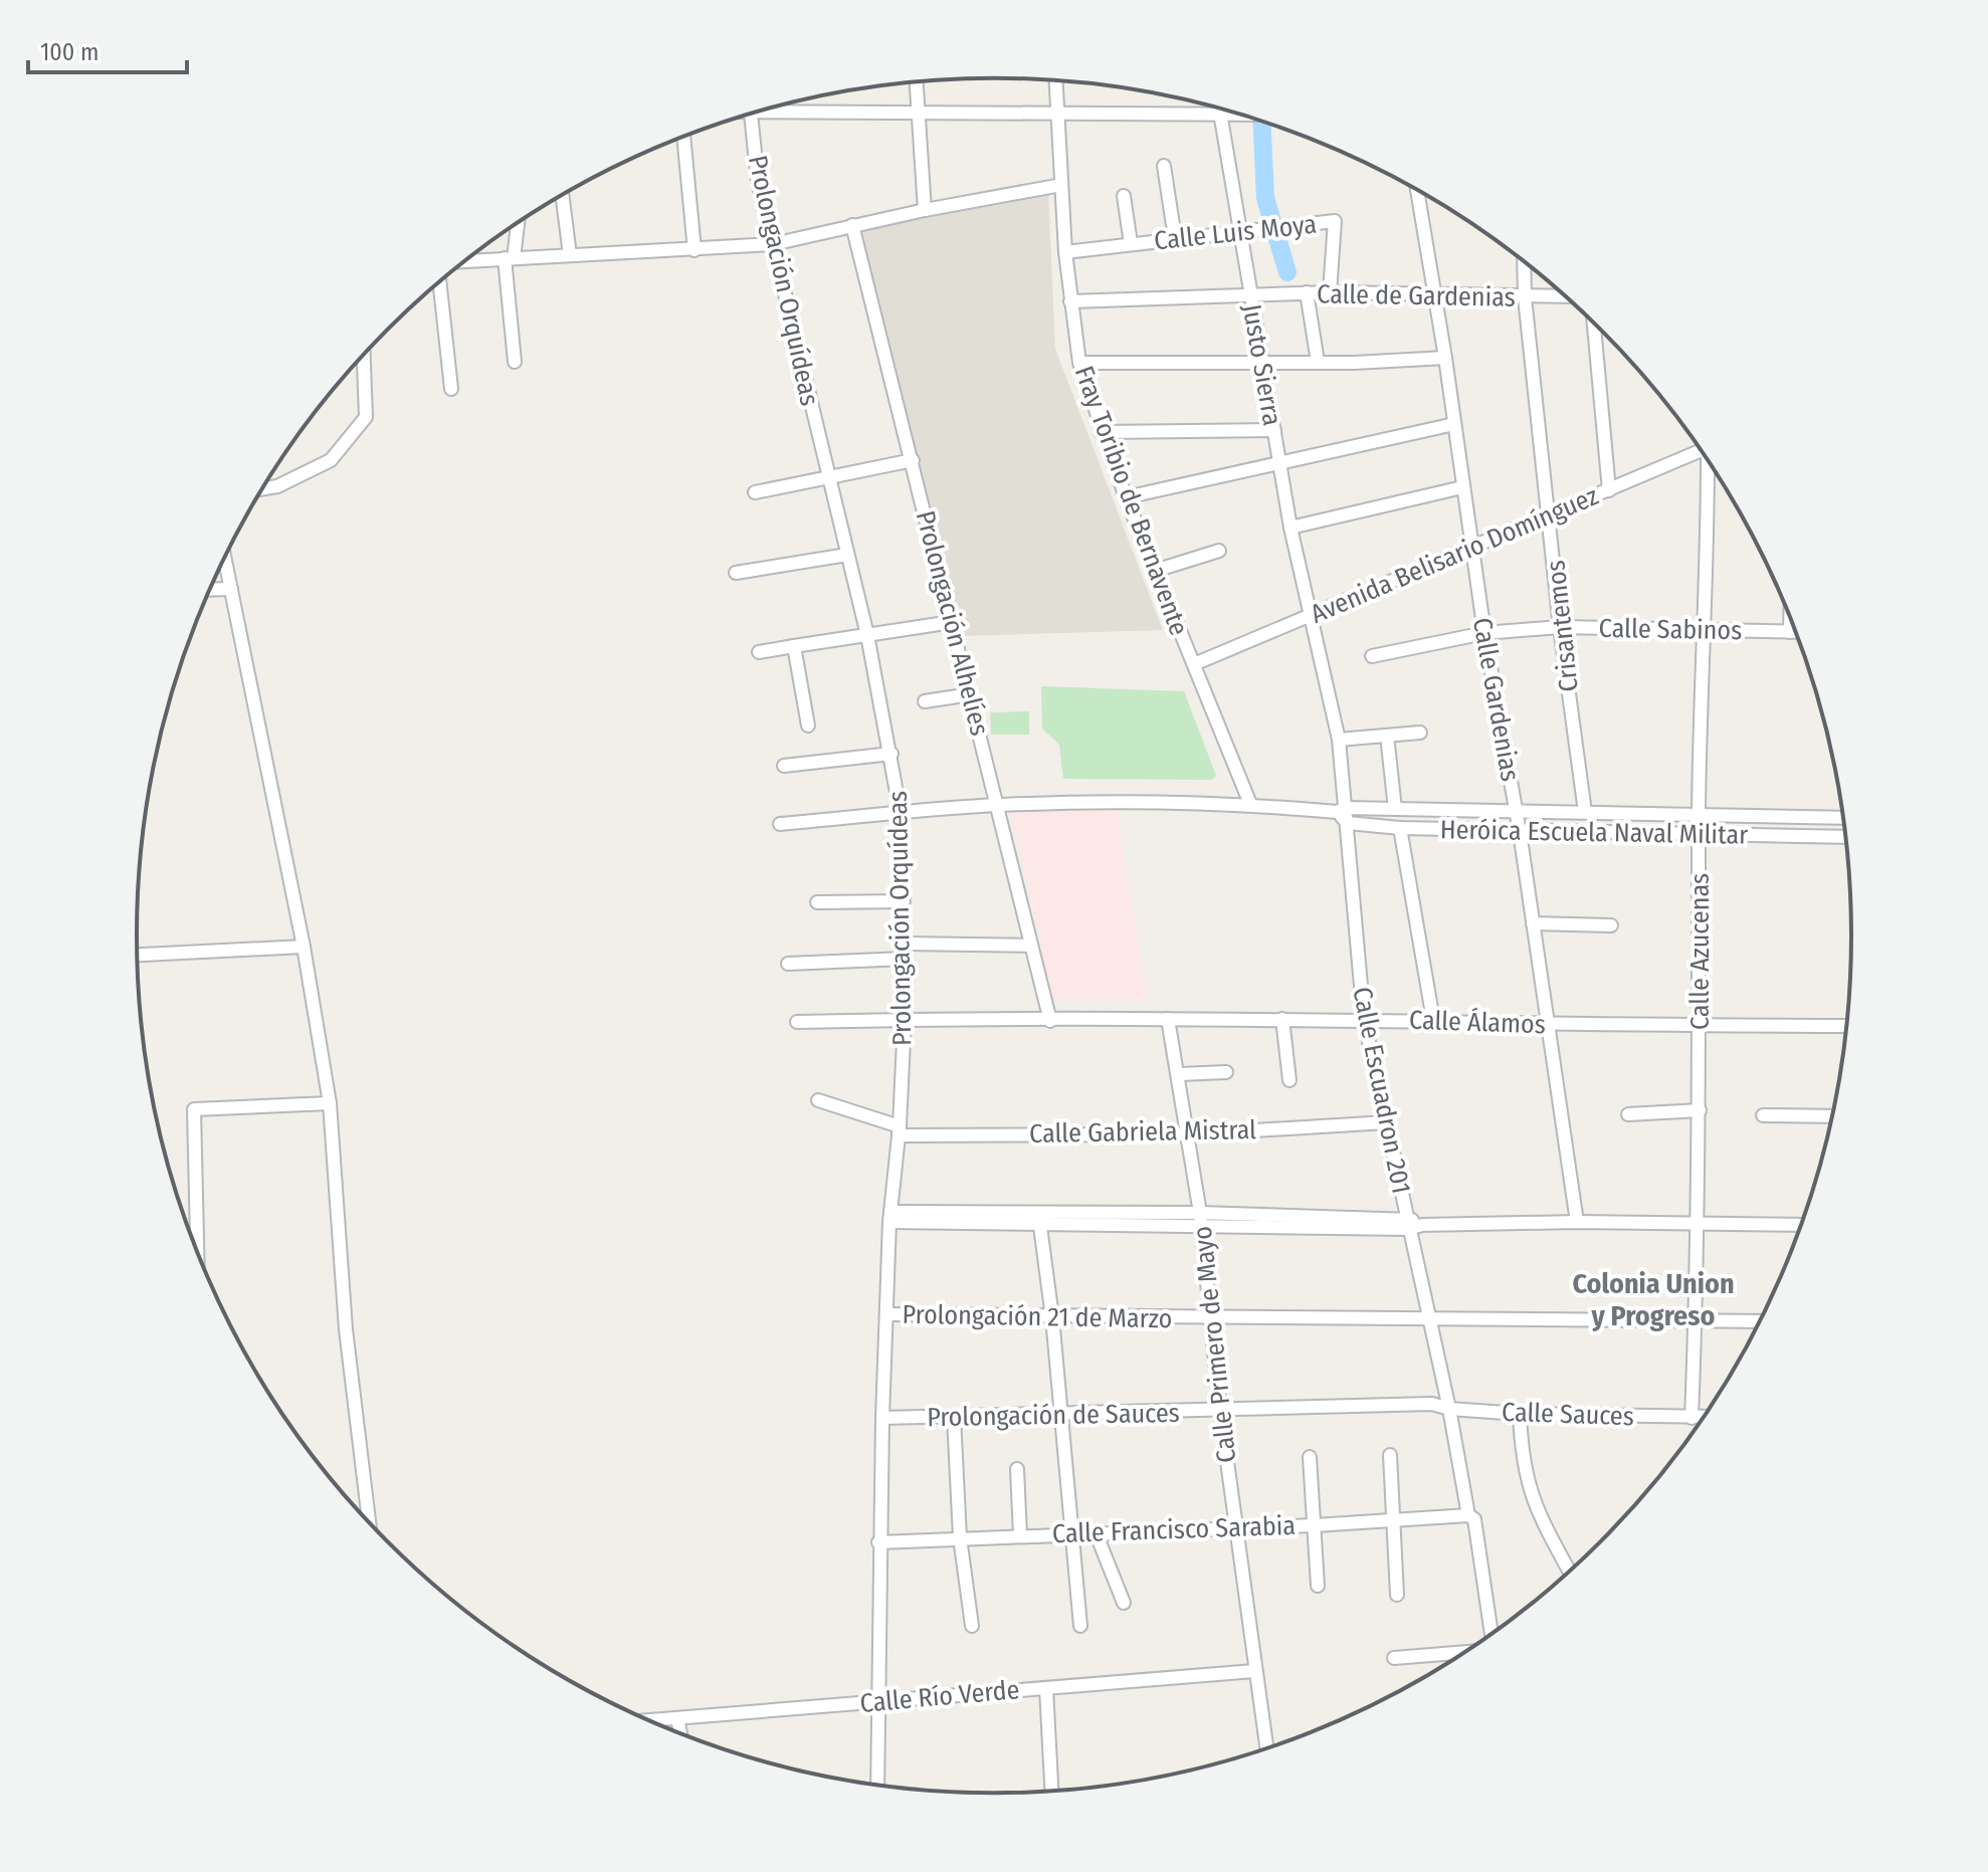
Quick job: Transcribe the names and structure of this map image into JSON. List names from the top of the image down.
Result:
{
  "streets": {
    "street": [
      "Calle Luis Moya",
      "Prolongación Orquídeas",
      "Calle de Gardenias",
      "Justo Sierra",
      "Fray Toribio de Bernavente",
      "Avenida Belisario Domínguez",
      "Prolongación Alhelíes",
      "Crisantemos",
      "Calle Sabinos",
      "Calle Gardenias",
      "Heróica Escuela Naval Militar",
      "Calle Azucenas",
      "Calle Álamos",
      "Calle Escuadron 201",
      "Calle Gabriela Mistral",
      "Prolongación 21 de Marzo",
      "Calle Primero de Mayo",
      "Calle Sauces",
      "Prolongación de Sauces",
      "Calle Francisco Sarabia",
      "Calle Río Verde"
    ]
  },
  "crossings": [
    ["Calle Luis Moya", "Calle de Gardenias"],
    ["Calle Luis Moya", "Justo Sierra"],
    ["Calle Luis Moya", "Fray Toribio de Bernavente"],
    ["Prolongación Orquídeas", "Heróica Escuela Naval Militar"],
    ["Prolongación Orquídeas", "Calle Álamos"],
    ["Prolongación Orquídeas", "Calle Gabriela Mistral"],
    ["Prolongación Orquídeas", "Prolongación 21 de Marzo"],
    ["Prolongación Orquídeas", "Prolongación de Sauces"],
    ["Prolongación Orquídeas", "Calle Francisco Sarabia"],
    ["Prolongación Orquídeas", "Calle Río Verde"],
    ["Calle de Gardenias", "Justo Sierra"],
    ["Calle de Gardenias", "Fray Toribio de Bernavente"],
    ["Calle de Gardenias", "Crisantemos"],
    ["Calle de Gardenias", "Calle Gardenias"],
    ["Justo Sierra", "Avenida Belisario Domínguez"],
    ["Fray Toribio de Bernavente", "Avenida Belisario Domínguez"],
    ["Fray Toribio de Bernavente", "Heróica Escuela Naval Militar"],
    ["Avenida Belisario Domínguez", "Crisantemos"],
    ["Avenida Belisario Domínguez", "Calle Gardenias"],
    ["Prolongación Alhelíes", "Heróica Escuela Naval Militar"],
    ["Prolongación Alhelíes", "Calle Álamos"],
    ["Crisantemos", "Calle Sabinos"],
    ["Crisantemos", "Heróica Escuela Naval Militar"],
    ["Calle Sabinos", "Calle Gardenias"],
    ["Calle Sabinos", "Calle Azucenas"],
    ["Calle Gardenias", "Heróica Escuela Naval Militar"],
    ["Calle Gardenias", "Calle Álamos"],
    ["Heróica Escuela Naval Militar", "Calle Azucenas"],
    ["Heróica Escuela Naval Militar", "Calle Escuadron 201"],
    ["Calle Azucenas", "Calle Álamos"],
    ["Calle Azucenas", "Prolongación 21 de Marzo"],
    ["Calle Azucenas", "Calle Sauces"],
    ["Calle Álamos", "Calle Escuadron 201"],
    ["Calle Álamos", "Calle Primero de Mayo"],
    ["Calle Escuadron 201", "Calle Gabriela Mistral"],
    ["Calle Escuadron 201", "Prolongación 21 de Marzo"],
    ["Calle Escuadron 201", "Calle Sauces"],
    ["Calle Escuadron 201", "Calle Francisco Sarabia"],
    ["Calle Gabriela Mistral", "Calle Primero de Mayo"],
    ["Prolongación 21 de Marzo", "Calle Primero de Mayo"],
    ["Calle Primero de Mayo", "Prolongación de Sauces"],
    ["Calle Primero de Mayo", "Calle Francisco Sarabia"],
    ["Calle Primero de Mayo", "Calle Río Verde"],
    ["Calle Sauces", "Prolongación de Sauces"]
  ],
  "districts": ["Colonia Union y Progreso"],
  "scale_bar": "100 m"
}
